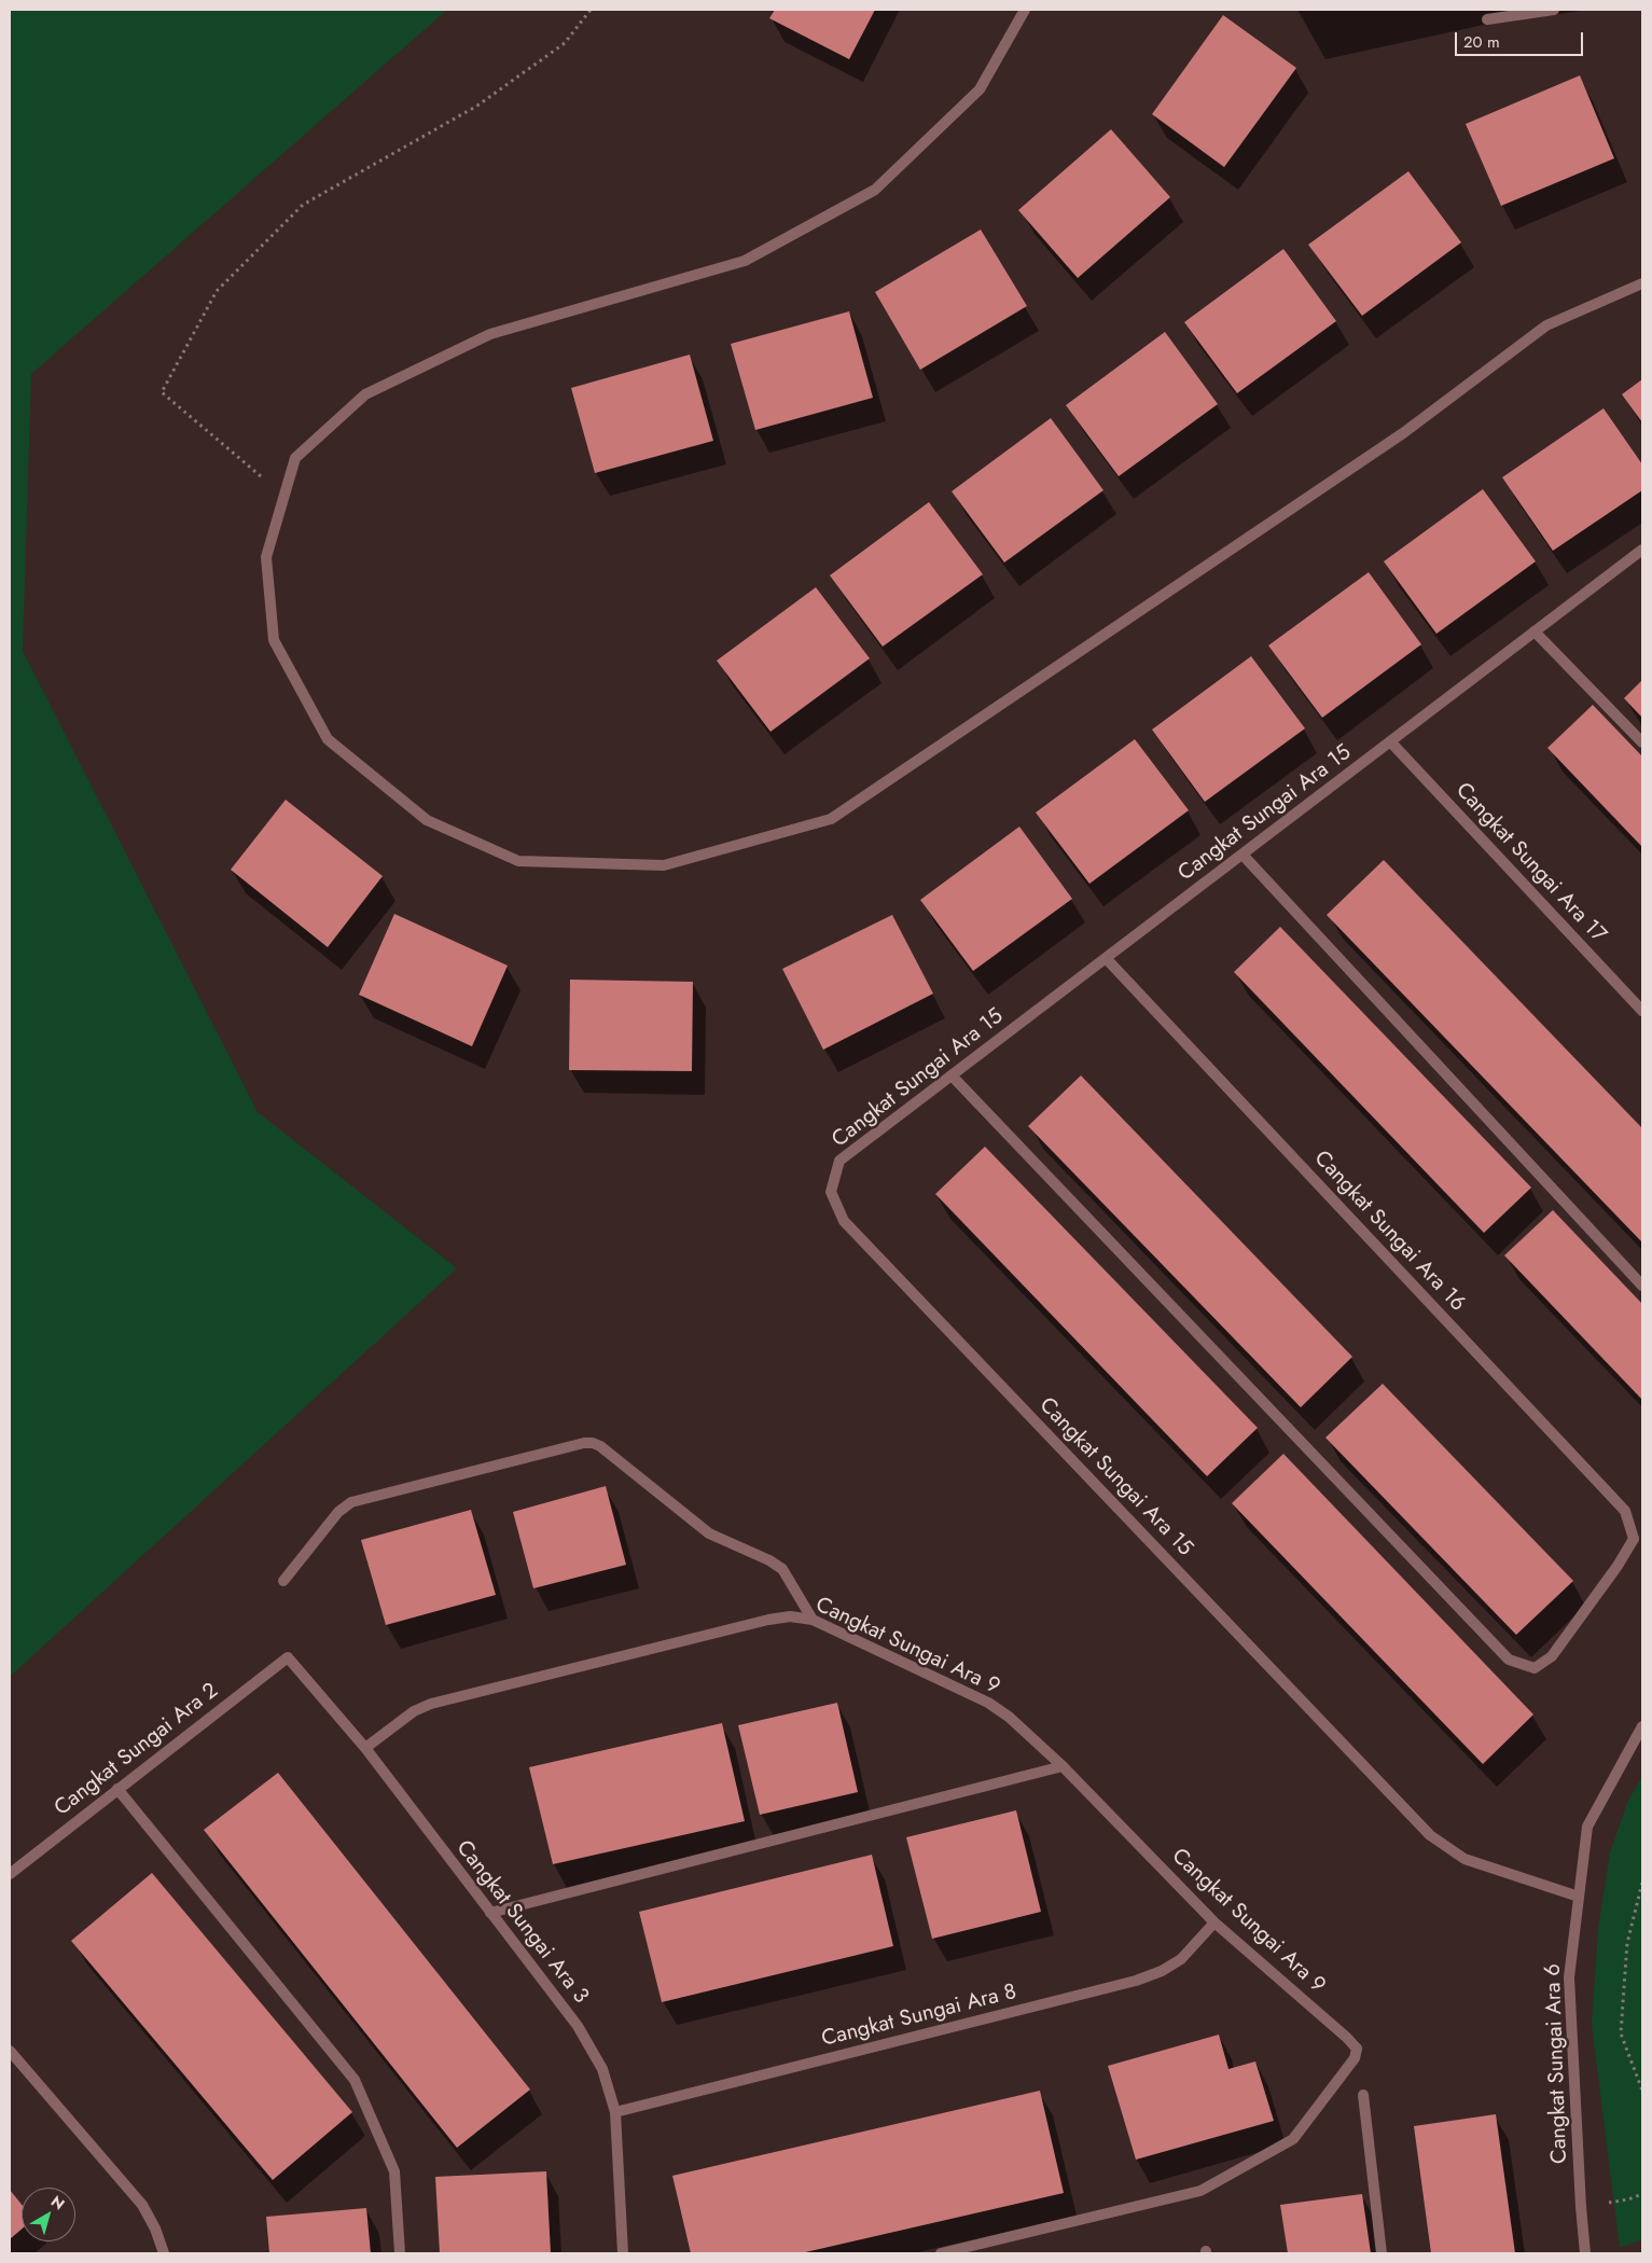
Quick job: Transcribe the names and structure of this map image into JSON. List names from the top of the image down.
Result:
{
  "streets": {
    "street": [
      "Cangkat Sungai Ara 15",
      "Cangkat Sungai Ara 17",
      "Cangkat Sungai Ara 16",
      "Cangkat Sungai Ara 9",
      "Cangkat Sungai Ara 2",
      "Cangkat Sungai Ara 3",
      "Cangkat Sungai Ara 8",
      "Cangkat Sungai Ara 6"
    ]
  },
  "crossings": [
    ["Cangkat Sungai Ara 15", "Cangkat Sungai Ara 17"],
    ["Cangkat Sungai Ara 15", "Cangkat Sungai Ara 16"],
    ["Cangkat Sungai Ara 15", "Cangkat Sungai Ara 6"],
    ["Cangkat Sungai Ara 9", "Cangkat Sungai Ara 3"],
    ["Cangkat Sungai Ara 9", "Cangkat Sungai Ara 8"],
    ["Cangkat Sungai Ara 2", "Cangkat Sungai Ara 3"],
    ["Cangkat Sungai Ara 3", "Cangkat Sungai Ara 8"]
  ],
  "scale_bar": "20 m",
  "north": "top right"
}
